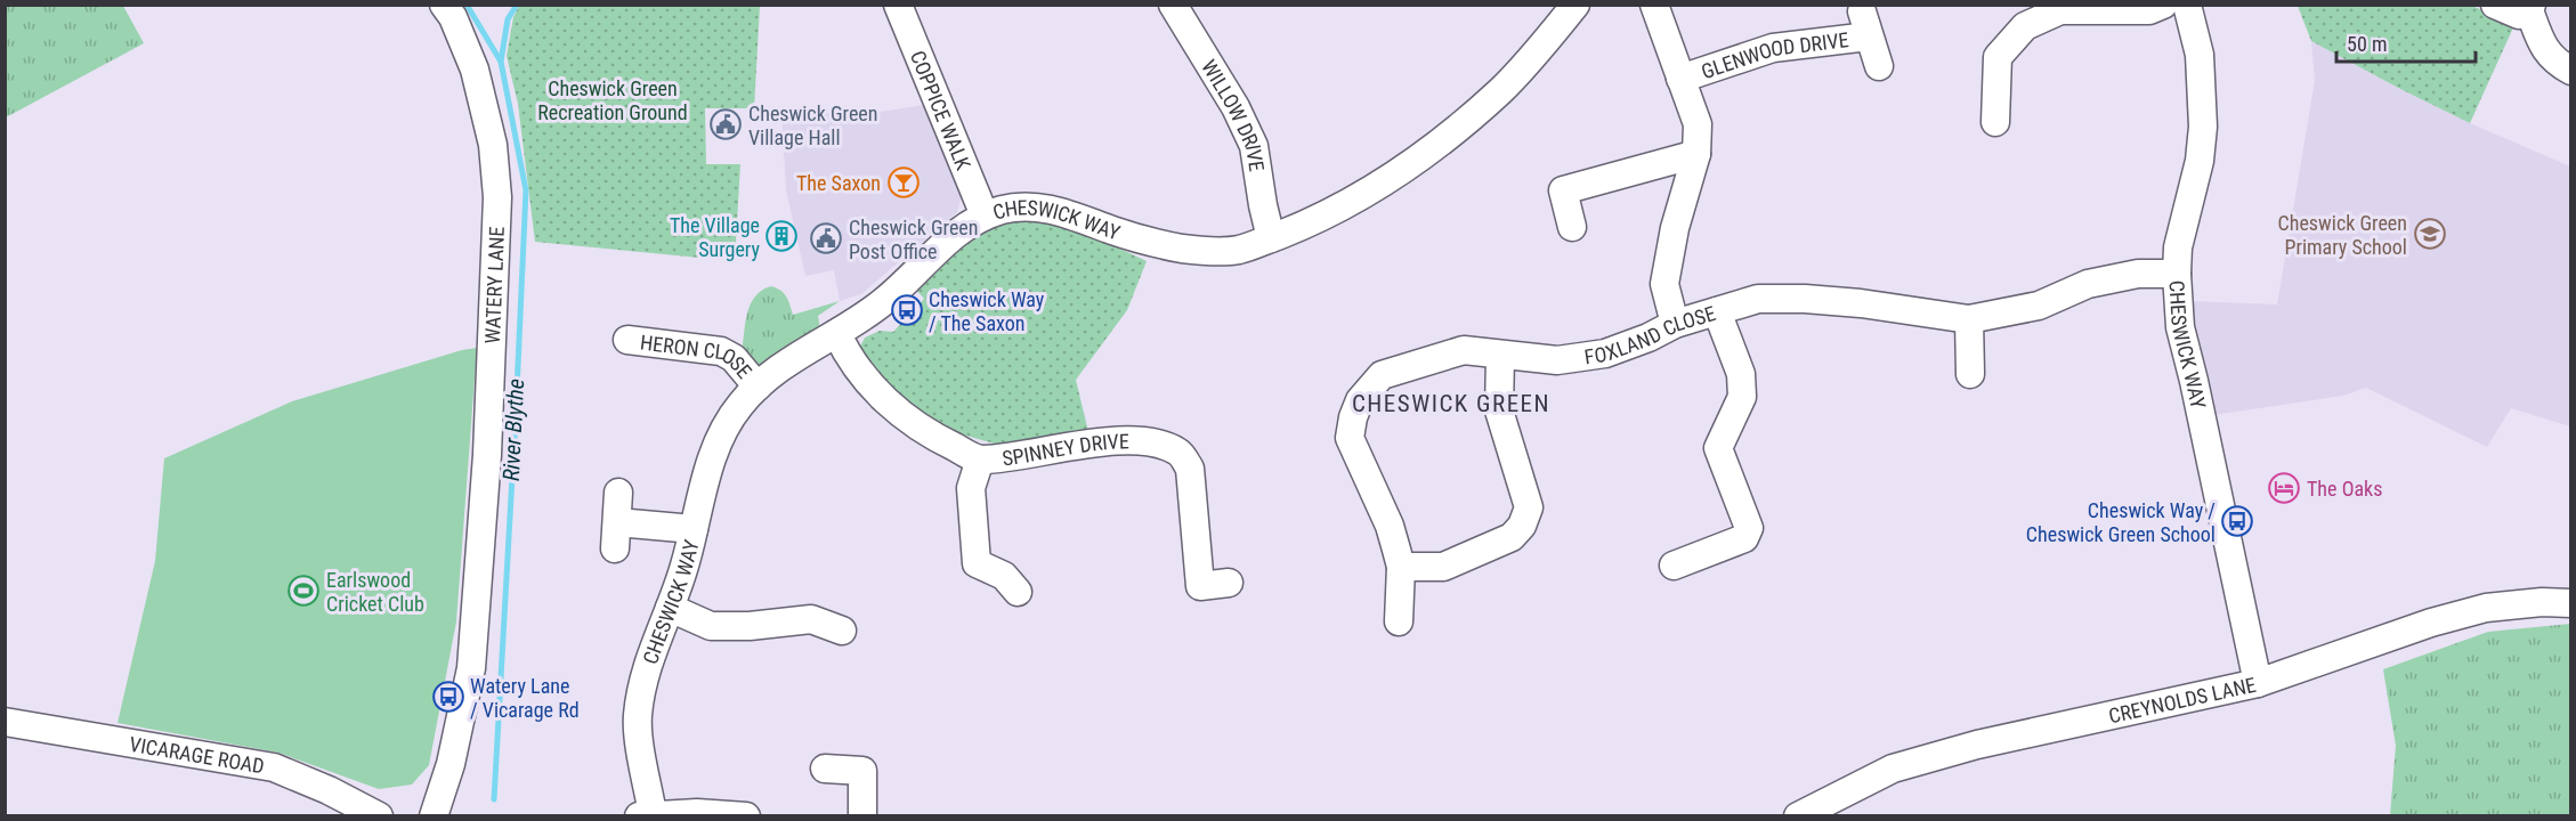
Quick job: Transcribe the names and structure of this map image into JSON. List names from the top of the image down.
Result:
{
  "streets": {
    "street": [
      "GLENWOOD DRIVE",
      "COPPICE WALK",
      "WILLOW DRIVE",
      "CHESWICK WAY",
      "WATERY LANE",
      "FOXLAND CLOSE",
      "HERON CLOSE",
      "SPINNEY DRIVE",
      "CREYNOLDS LANE",
      "VICARAGE ROAD"
    ]
  },
  "crossings": [
    ["GLENWOOD DRIVE", "FOXLAND CLOSE"],
    ["COPPICE WALK", "CHESWICK WAY"],
    ["WILLOW DRIVE", "CHESWICK WAY"],
    ["CHESWICK WAY", "FOXLAND CLOSE"],
    ["CHESWICK WAY", "HERON CLOSE"],
    ["CHESWICK WAY", "SPINNEY DRIVE"],
    ["CHESWICK WAY", "CREYNOLDS LANE"]
  ],
  "districts": ["CHESWICK GREEN"],
  "water": ["River Blythe"],
  "parks": ["Cheswick Green Recreation Ground"],
  "places": {
    "public building": ["Cheswick Green Village Hall", "Cheswick Green Post Office"],
    "bar": ["The Saxon"],
    "school or university": ["Cheswick Green Primary School"],
    "building": ["The Village Surgery"],
    "bus stop": ["Cheswick Way / The Saxon", "Cheswick Way / Cheswick Green School", "Watery Lane / Vicarage Rd"],
    "hotel": ["The Oaks"],
    "sports": ["Earlswood Cricket Club"]
  },
  "scale_bar": "50 m"
}
